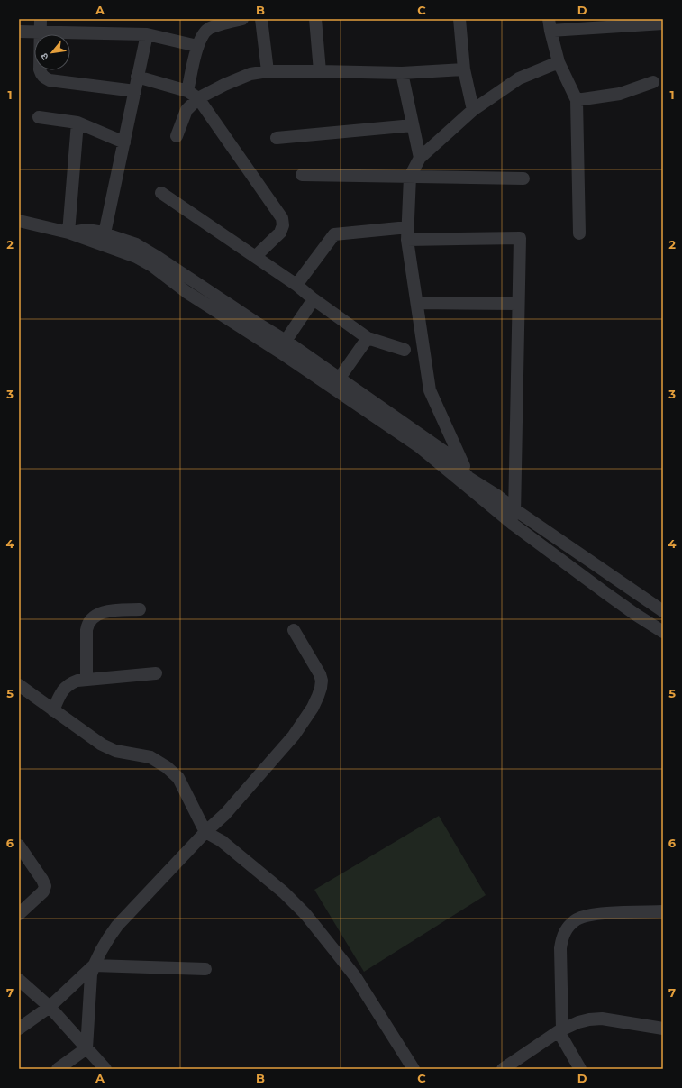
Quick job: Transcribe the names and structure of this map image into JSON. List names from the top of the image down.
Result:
{
  "north": "bottom left",
  "grid": {
    "columns": [
      "A",
      "B",
      "C",
      "D"
    ],
    "rows": [
      "1",
      "2",
      "3",
      "4",
      "5",
      "6",
      "7"
    ]
  }
}
